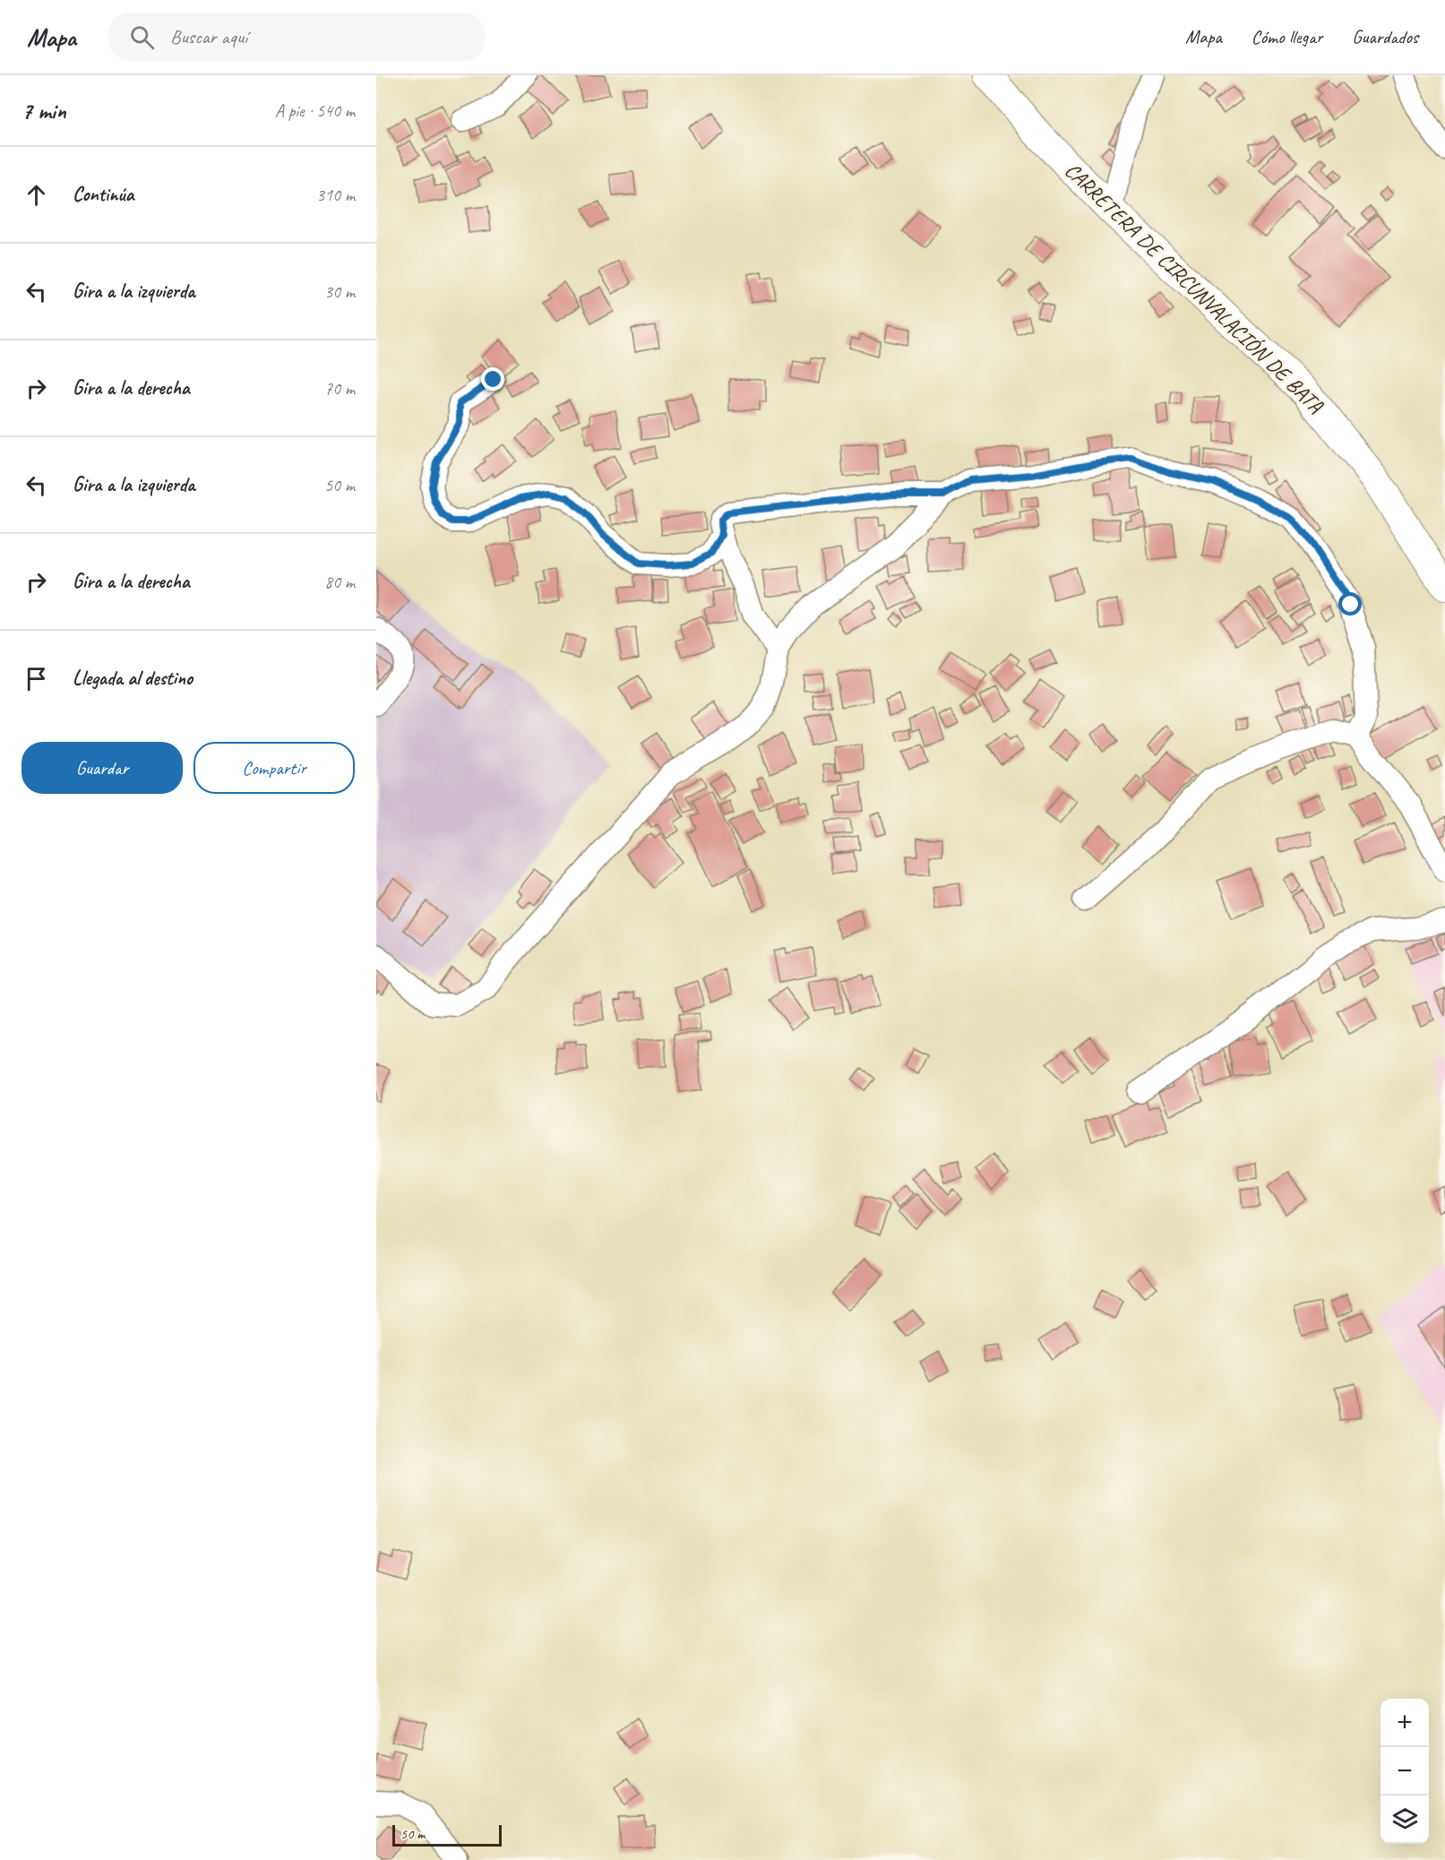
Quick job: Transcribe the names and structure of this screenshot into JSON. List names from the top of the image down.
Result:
{
  "streets": {
    "main road": ["CARRETERA DE CIRCUNVALACIÓN DE BATA"]
  },
  "scale_bar": "50 m",
  "page": {
    "header": "Mapa",
    "search": "Buscar aquí",
    "nav": ["Mapa", "Cómo llegar", "Guardados"],
    "heading": ["7 min", "A pie · 540 m"],
    "list": [
      ["Continúa", "310 m"],
      ["Gira a la izquierda", "30 m"],
      ["Gira a la derecha", "70 m"],
      ["Gira a la izquierda", "50 m"],
      ["Gira a la derecha", "80 m"],
      "Llegada al destino"
    ],
    "buttons": ["Guardar", "Compartir"],
    "map_buttons": ["+", "−"],
    "scale": "50 m"
  }
}
